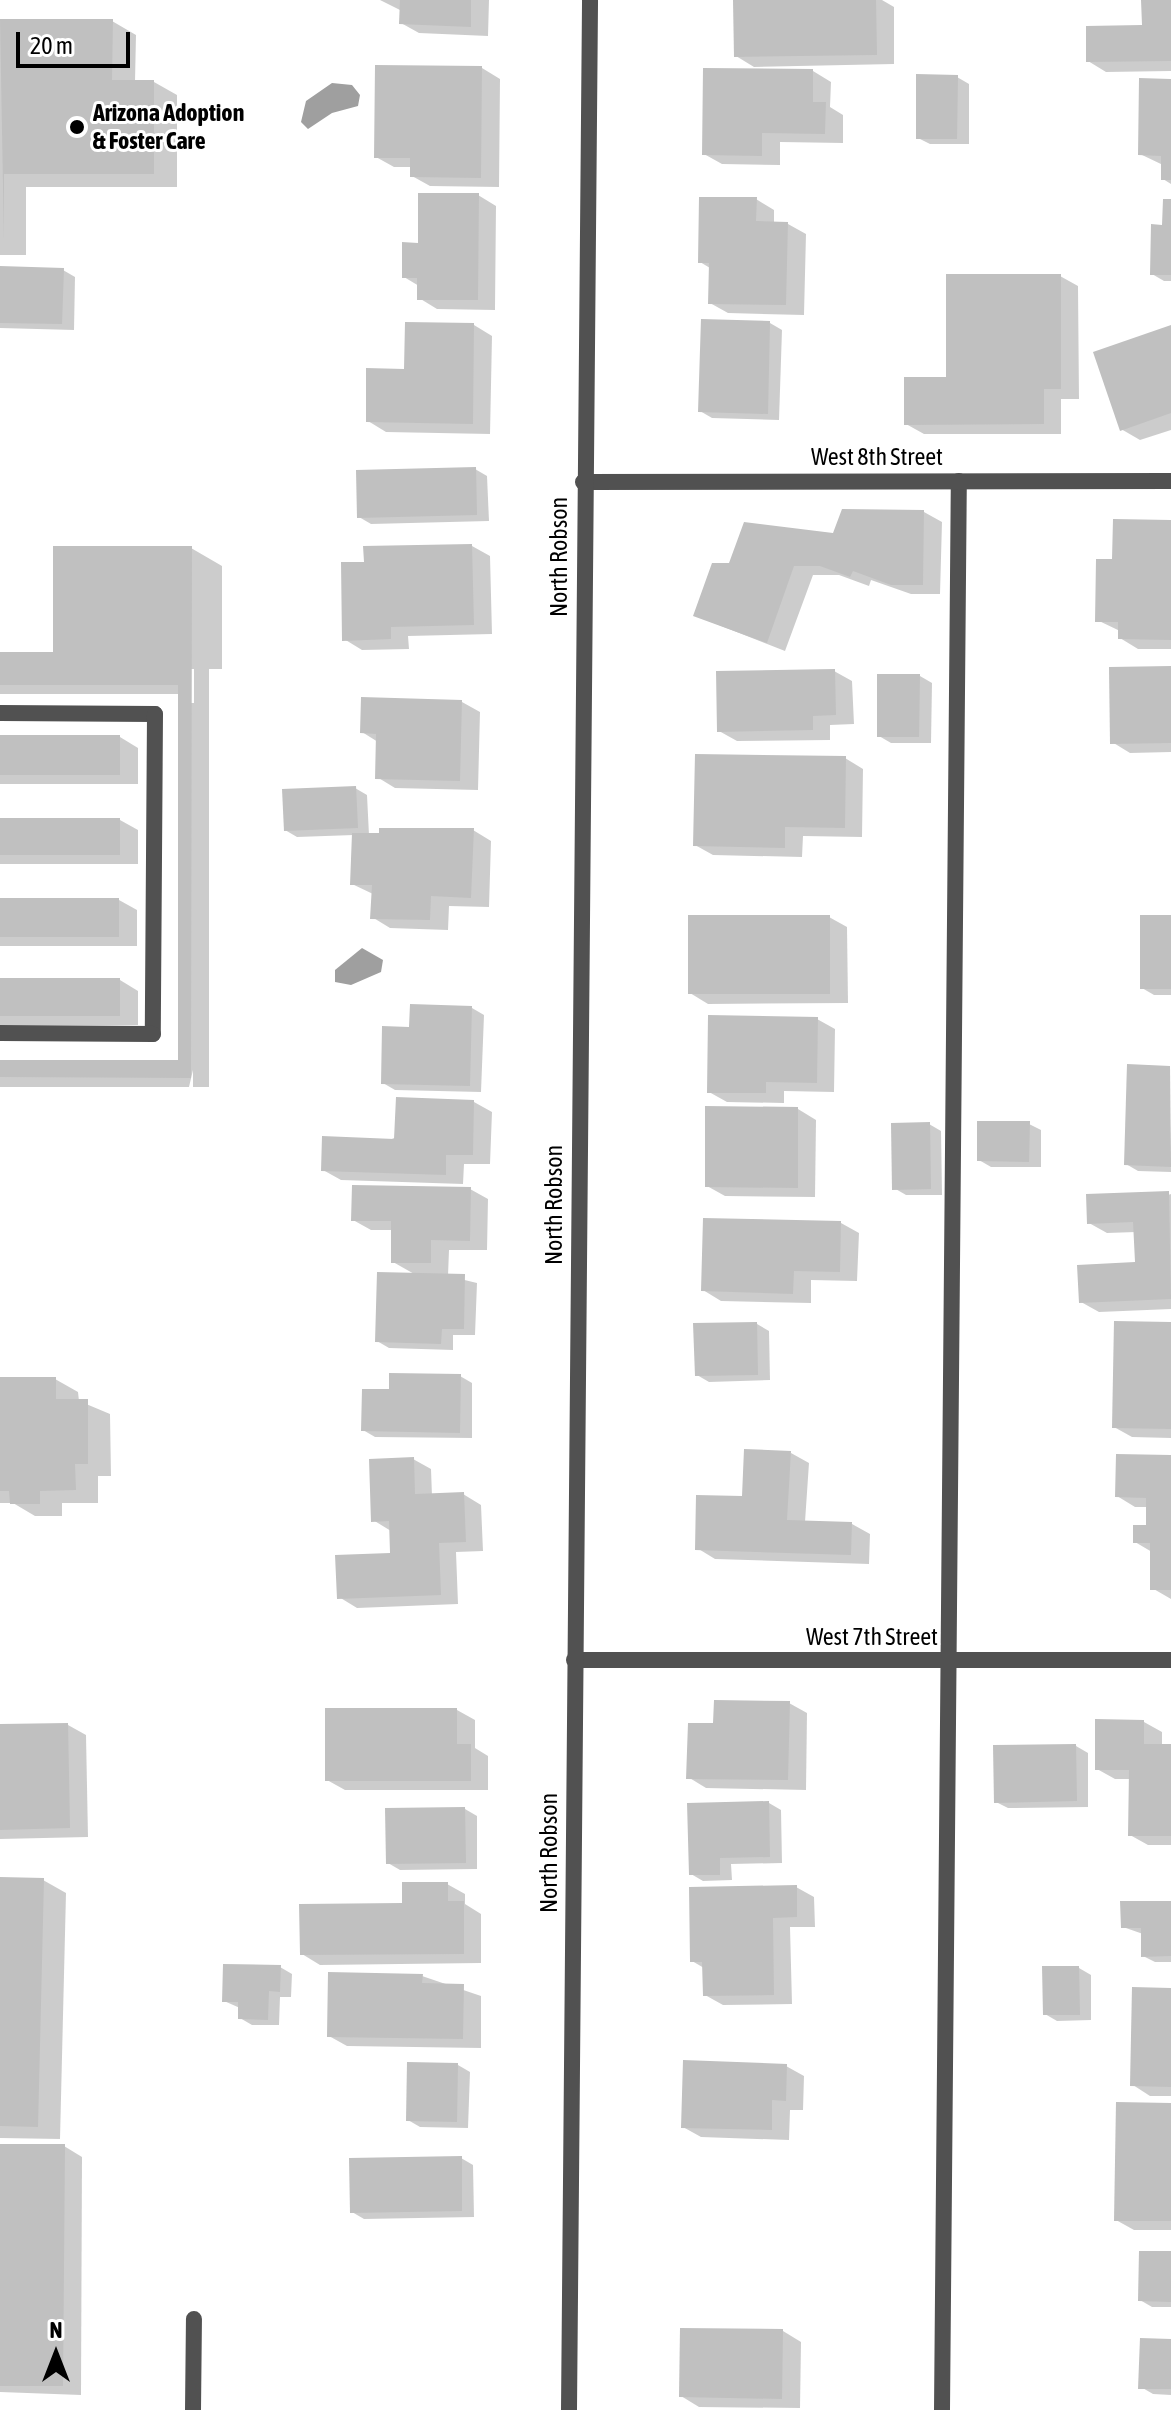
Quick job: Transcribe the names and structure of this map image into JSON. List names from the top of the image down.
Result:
{
  "streets": {
    "street": ["West 8th Street", "North Robson", "West 7th Street"]
  },
  "crossings": [
    ["West 8th Street", "North Robson"],
    ["North Robson", "West 7th Street"]
  ],
  "places": ["Arizona Adoption & Foster Care"],
  "scale_bar": "20 m",
  "north": "top"
}
